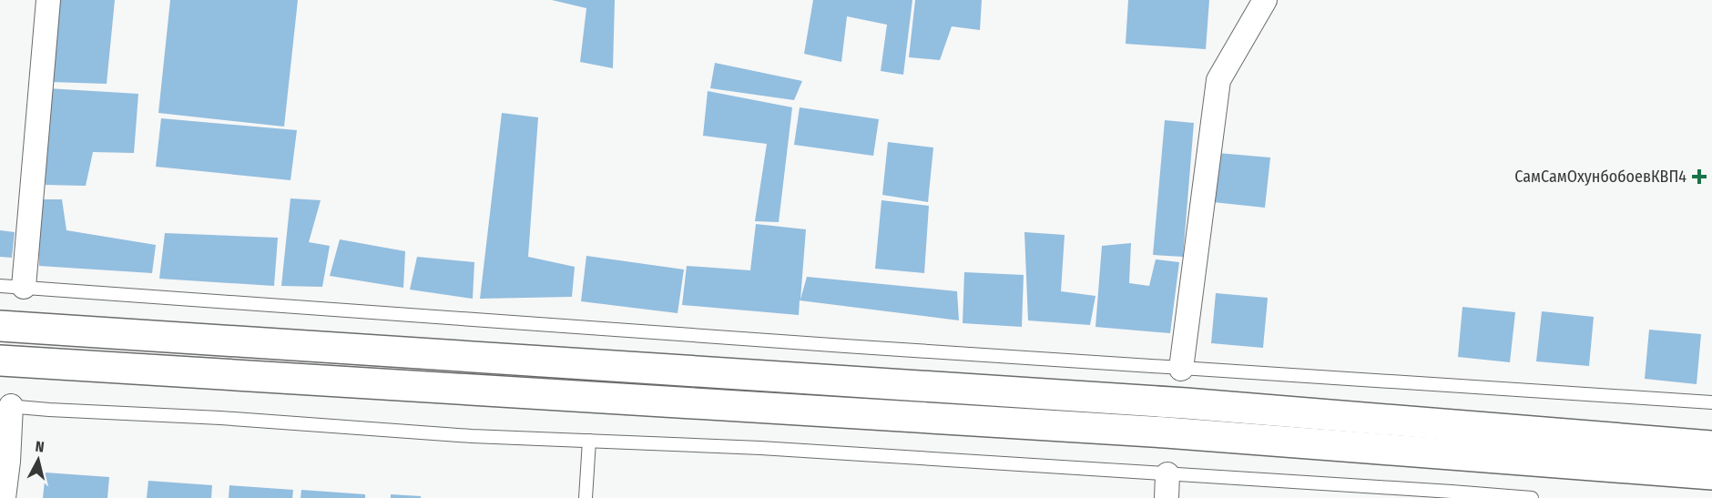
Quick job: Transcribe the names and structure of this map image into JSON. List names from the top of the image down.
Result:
{
  "places": {
    "health": ["СамСамОхунбобоевКВП4"]
  },
  "north": "top"
}
